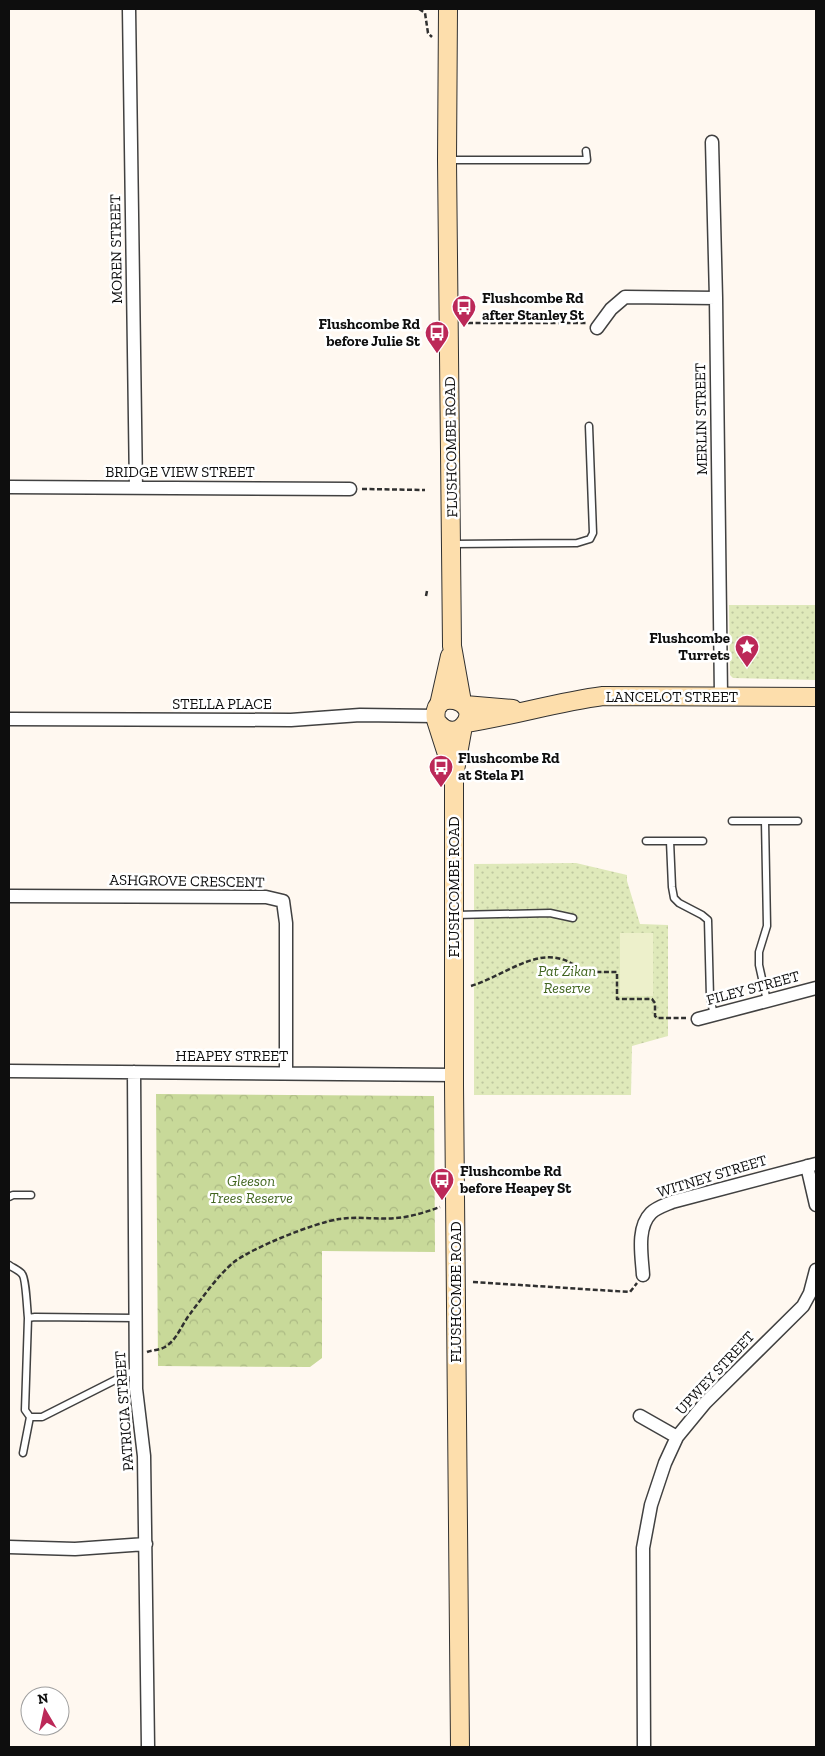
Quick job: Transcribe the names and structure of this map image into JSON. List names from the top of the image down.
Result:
{
  "streets": {
    "street": [
      "MOREN STREET",
      "MERLIN STREET",
      "FLUSHCOMBE ROAD",
      "BRIDGE VIEW STREET",
      "LANCELOT STREET",
      "STELLA PLACE",
      "ASHGROVE CRESCENT",
      "FILEY STREET",
      "HEAPEY STREET",
      "WITNEY STREET",
      "UPWEY STREET",
      "PATRICIA STREET"
    ]
  },
  "crossings": [
    ["MOREN STREET", "BRIDGE VIEW STREET"],
    ["MERLIN STREET", "LANCELOT STREET"],
    ["FLUSHCOMBE ROAD", "LANCELOT STREET"],
    ["FLUSHCOMBE ROAD", "STELLA PLACE"],
    ["FLUSHCOMBE ROAD", "HEAPEY STREET"],
    ["ASHGROVE CRESCENT", "HEAPEY STREET"],
    ["HEAPEY STREET", "PATRICIA STREET"]
  ],
  "parks": ["Pat Zikan Reserve", "Gleeson Trees Reserve"],
  "places": {
    "bus stop": [
      "Flushcombe Rd after Stanley St",
      "Flushcombe Rd before Julie St",
      "Flushcombe Rd at Stela Pl",
      "Flushcombe Rd before Heapey St"
    ],
    "place": ["Flushcombe Turrets"]
  },
  "north": "top"
}
